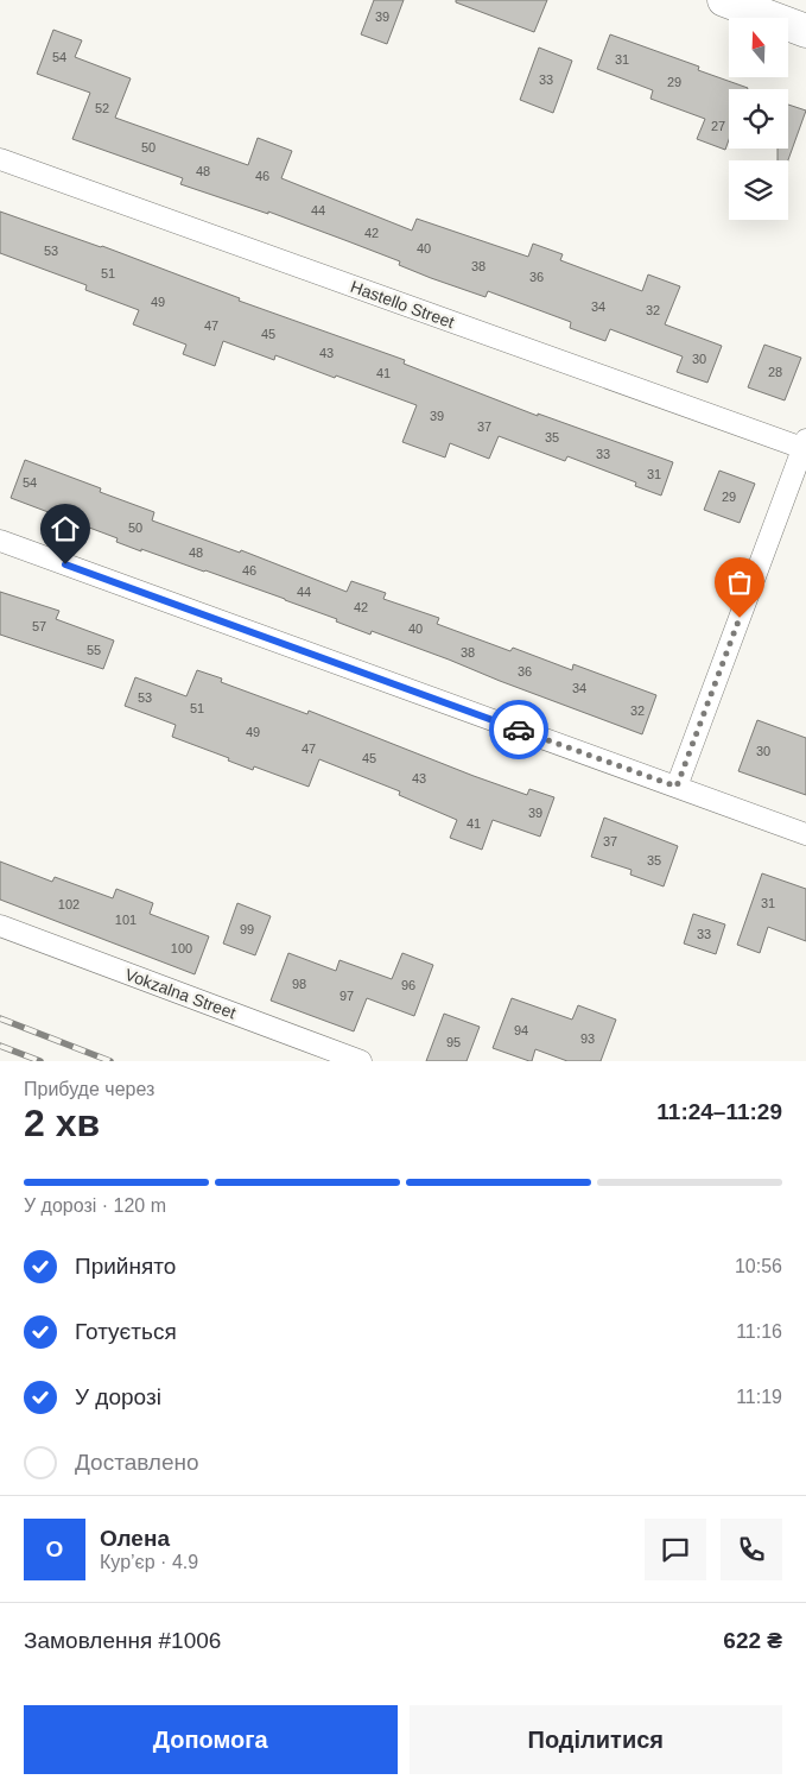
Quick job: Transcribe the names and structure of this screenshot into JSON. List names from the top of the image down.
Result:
{
  "streets": {
    "street": ["Hastello Street", "Vokzalna Street"]
  },
  "house_numbers": [
    "39",
    "54",
    "31",
    "33",
    "29",
    "52",
    "27",
    "50",
    "48",
    "46",
    "44",
    "42",
    "40",
    "53",
    "38",
    "51",
    "36",
    "49",
    "34",
    "32",
    "47",
    "45",
    "43",
    "30",
    "28",
    "41",
    "39",
    "37",
    "35",
    "33",
    "31",
    "54",
    "29",
    "50",
    "48",
    "46",
    "44",
    "42",
    "57",
    "40",
    "55",
    "38",
    "36",
    "34",
    "53",
    "51",
    "32",
    "49",
    "47",
    "30",
    "45",
    "43",
    "39",
    "41",
    "37",
    "35",
    "31",
    "102",
    "101",
    "99",
    "33",
    "100",
    "98",
    "96",
    "97",
    "94",
    "93",
    "95"
  ],
  "north": "top",
  "page": {
    "heading": ["2 хв", "Прибуде через", "11:24–11:29"],
    "panel": [
      "Олена",
      "Кур’єр · 4.9",
      "Замовлення #1006",
      "622 ₴"
    ],
    "bar": "У дорозі · 120 m",
    "list": [
      ["Прийнято", "10:56"],
      ["Готується", "11:16"],
      ["У дорозі", "11:19"],
      "Доставлено"
    ],
    "round": "О",
    "buttons": ["Допомога", "Поділитися"]
  }
}
